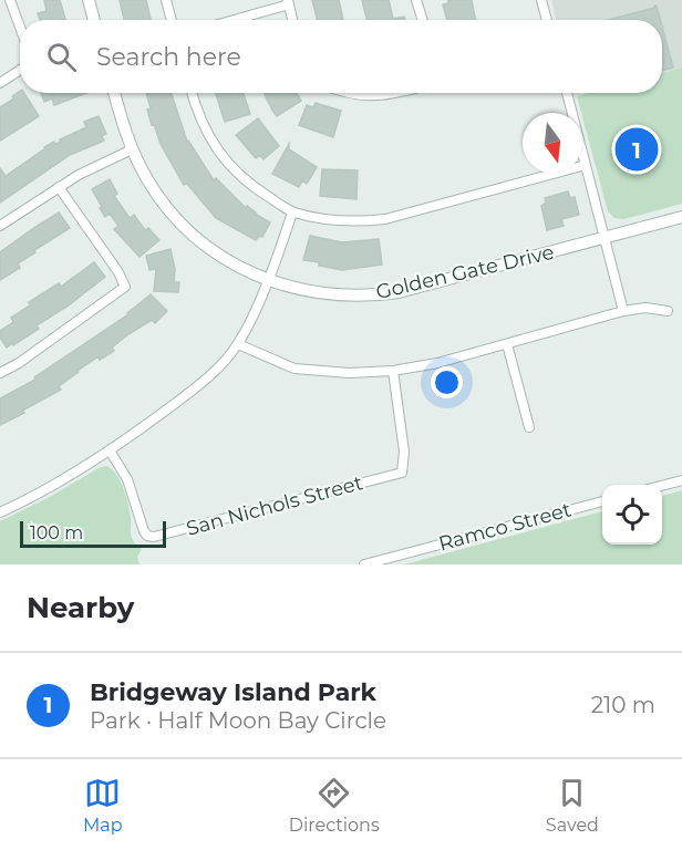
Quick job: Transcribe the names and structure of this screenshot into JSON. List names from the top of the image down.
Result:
{
  "streets": {
    "street": ["Golden Gate Drive", "San Nichols Street", "Ramco Street"]
  },
  "scale_bar": "100 m",
  "north": "bottom",
  "page": {
    "search": "Search here",
    "pins": "1",
    "scale": "100 m",
    "heading": "Nearby",
    "list": [
      {
        "mark": "1",
        "name": "Bridgeway Island Park",
        "note": "Park · Half Moon Bay Circle",
        "value": "210 m"
      }
    ],
    "nav": ["Map", "Directions", "Saved"]
  }
}
